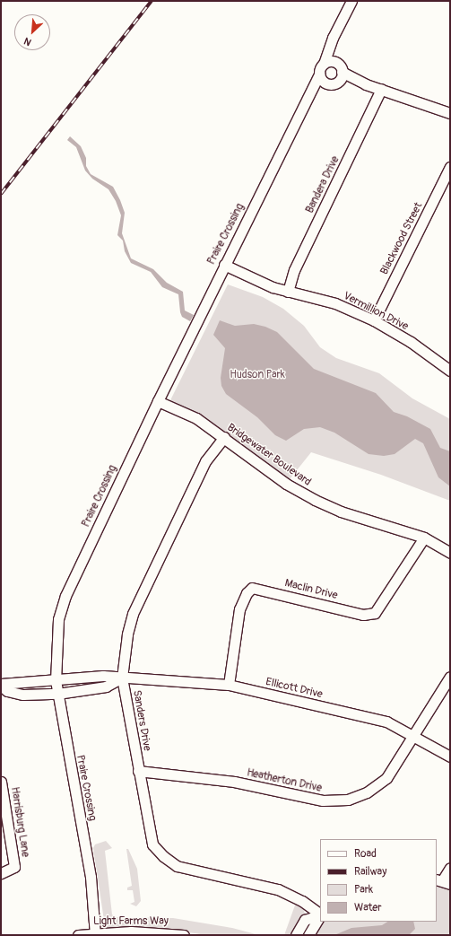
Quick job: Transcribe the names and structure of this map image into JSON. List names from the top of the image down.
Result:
{
  "streets": {
    "street": [
      "Bandera Drive",
      "Praire Crossing",
      "Blackwood Street",
      "Vermillion Drive",
      "Bridgewater Boulevard",
      "Maclin Drive",
      "Ellicott Drive",
      "Sanders Drive",
      "Heatherton Drive",
      "Harrisburg Lane",
      "Light Farms Way"
    ]
  },
  "crossings": [
    ["Bandera Drive", "Vermillion Drive"],
    ["Praire Crossing", "Vermillion Drive"],
    ["Praire Crossing", "Bridgewater Boulevard"],
    ["Praire Crossing", "Ellicott Drive"],
    ["Praire Crossing", "Light Farms Way"],
    ["Blackwood Street", "Vermillion Drive"],
    ["Bridgewater Boulevard", "Maclin Drive"],
    ["Bridgewater Boulevard", "Sanders Drive"],
    ["Maclin Drive", "Ellicott Drive"],
    ["Ellicott Drive", "Sanders Drive"],
    ["Ellicott Drive", "Heatherton Drive"],
    ["Sanders Drive", "Heatherton Drive"]
  ],
  "parks": ["Hudson Park"],
  "legend": [
    "Road",
    "Railway",
    "Park",
    "Water"
  ],
  "north": "bottom left"
}
